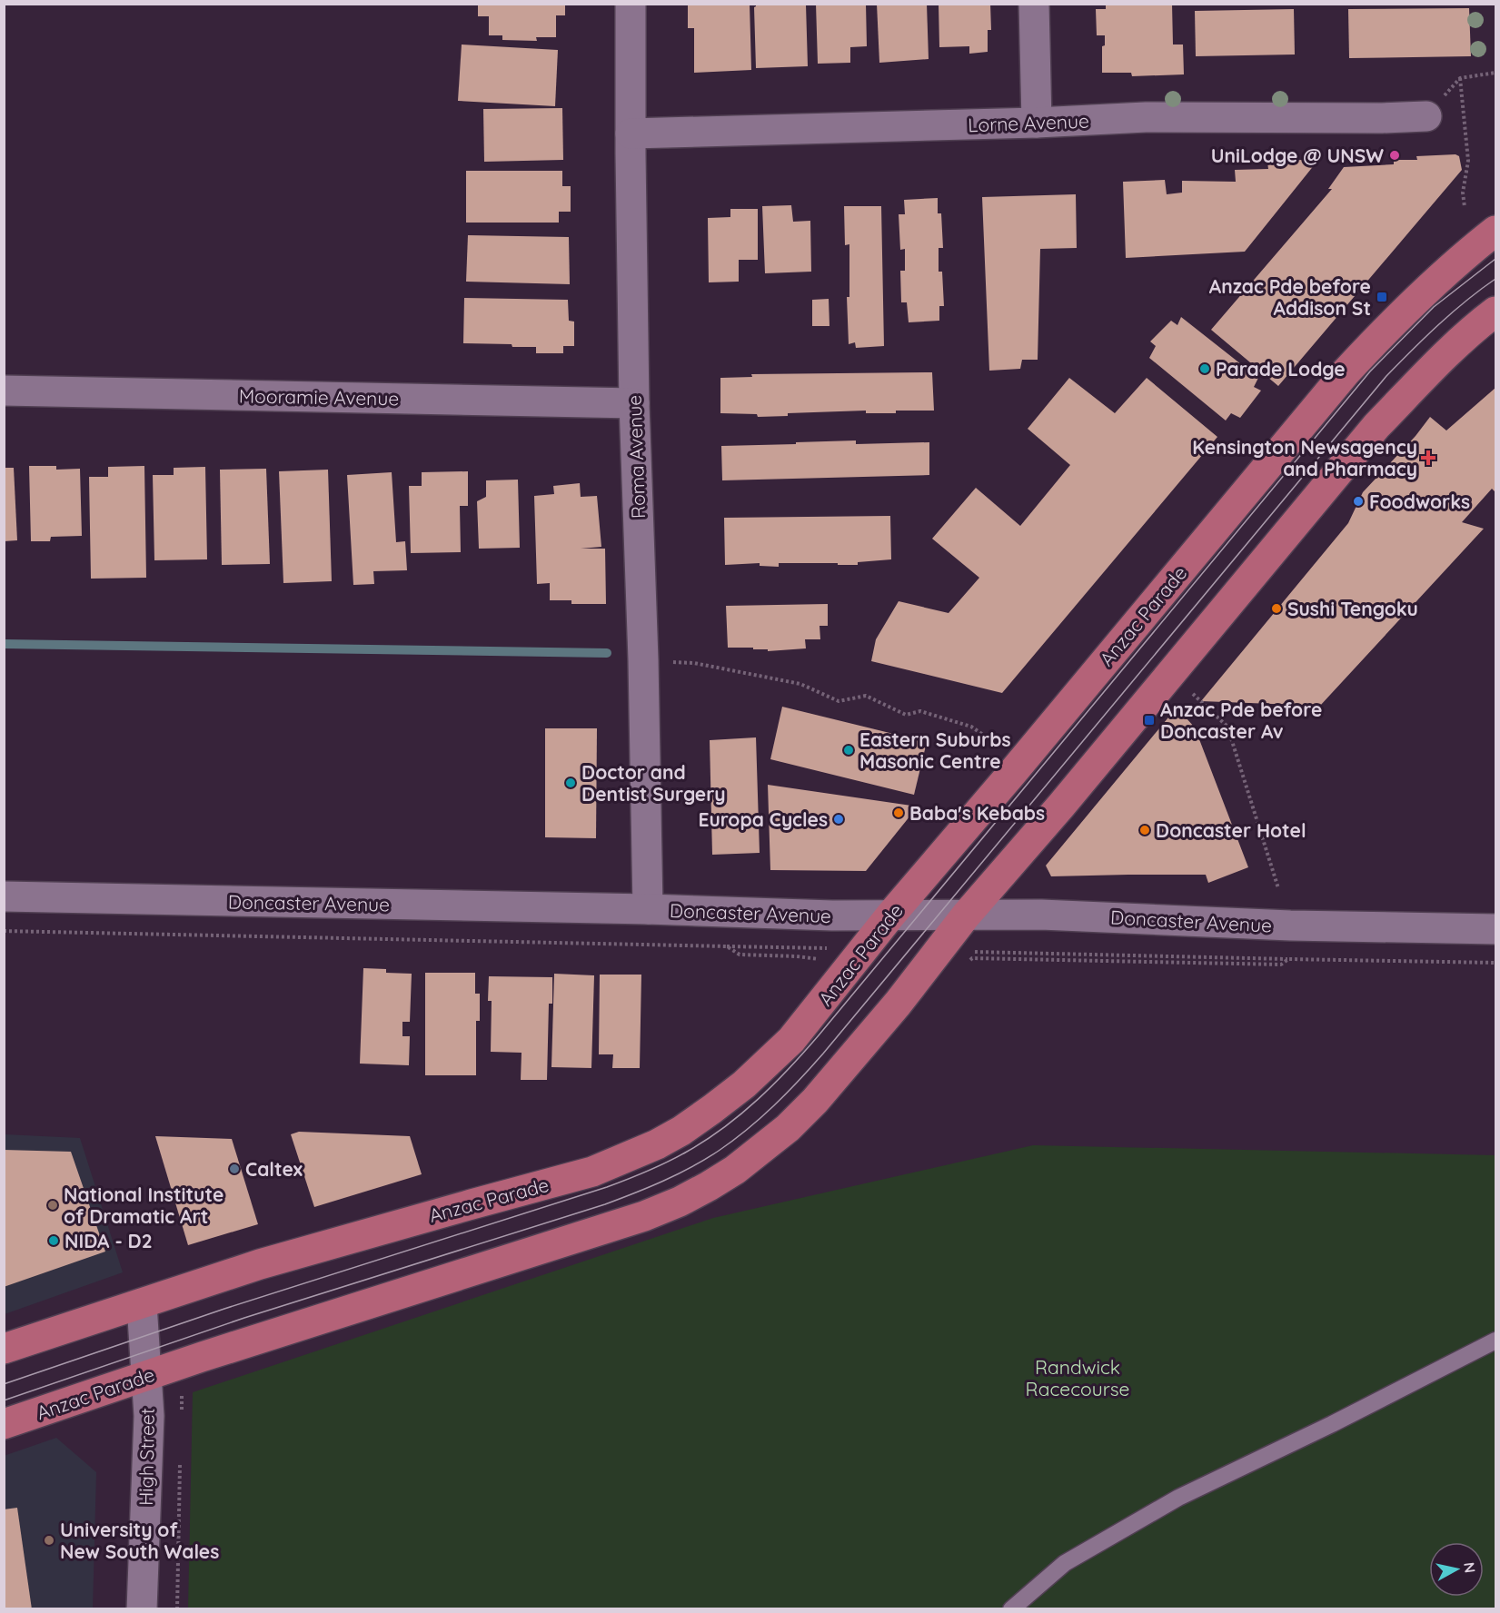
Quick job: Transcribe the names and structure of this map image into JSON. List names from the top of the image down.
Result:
{
  "streets": {
    "main road": ["Anzac Parade"],
    "street": [
      "Lorne Avenue",
      "Mooramie Avenue",
      "Roma Avenue",
      "Doncaster Avenue",
      "High Street"
    ]
  },
  "crossings": [
    ["Lorne Avenue", "Roma Avenue"],
    ["Mooramie Avenue", "Roma Avenue"],
    ["Roma Avenue", "Doncaster Avenue"],
    ["Anzac Parade", "Doncaster Avenue"],
    ["Anzac Parade", "High Street"]
  ],
  "parks": ["Randwick Racecourse"],
  "places": {
    "other": [
      "UniLodge @ UNSW",
      "Parade Lodge",
      "Foodworks",
      "Sushi Tengoku",
      "Eastern Suburbs Masonic Centre",
      "Doctor and Dentist Surgery",
      "Baba's Kebabs",
      "Europa Cycles",
      "Doncaster Hotel",
      "Caltex",
      "National Institute of Dramatic Art",
      "NIDA - D2",
      "University of New South Wales"
    ],
    "transit": ["Anzac Pde before Addison St", "Anzac Pde before Doncaster Av"],
    "health": ["Kensington Newsagency and Pharmacy"]
  },
  "north": "right"
}
